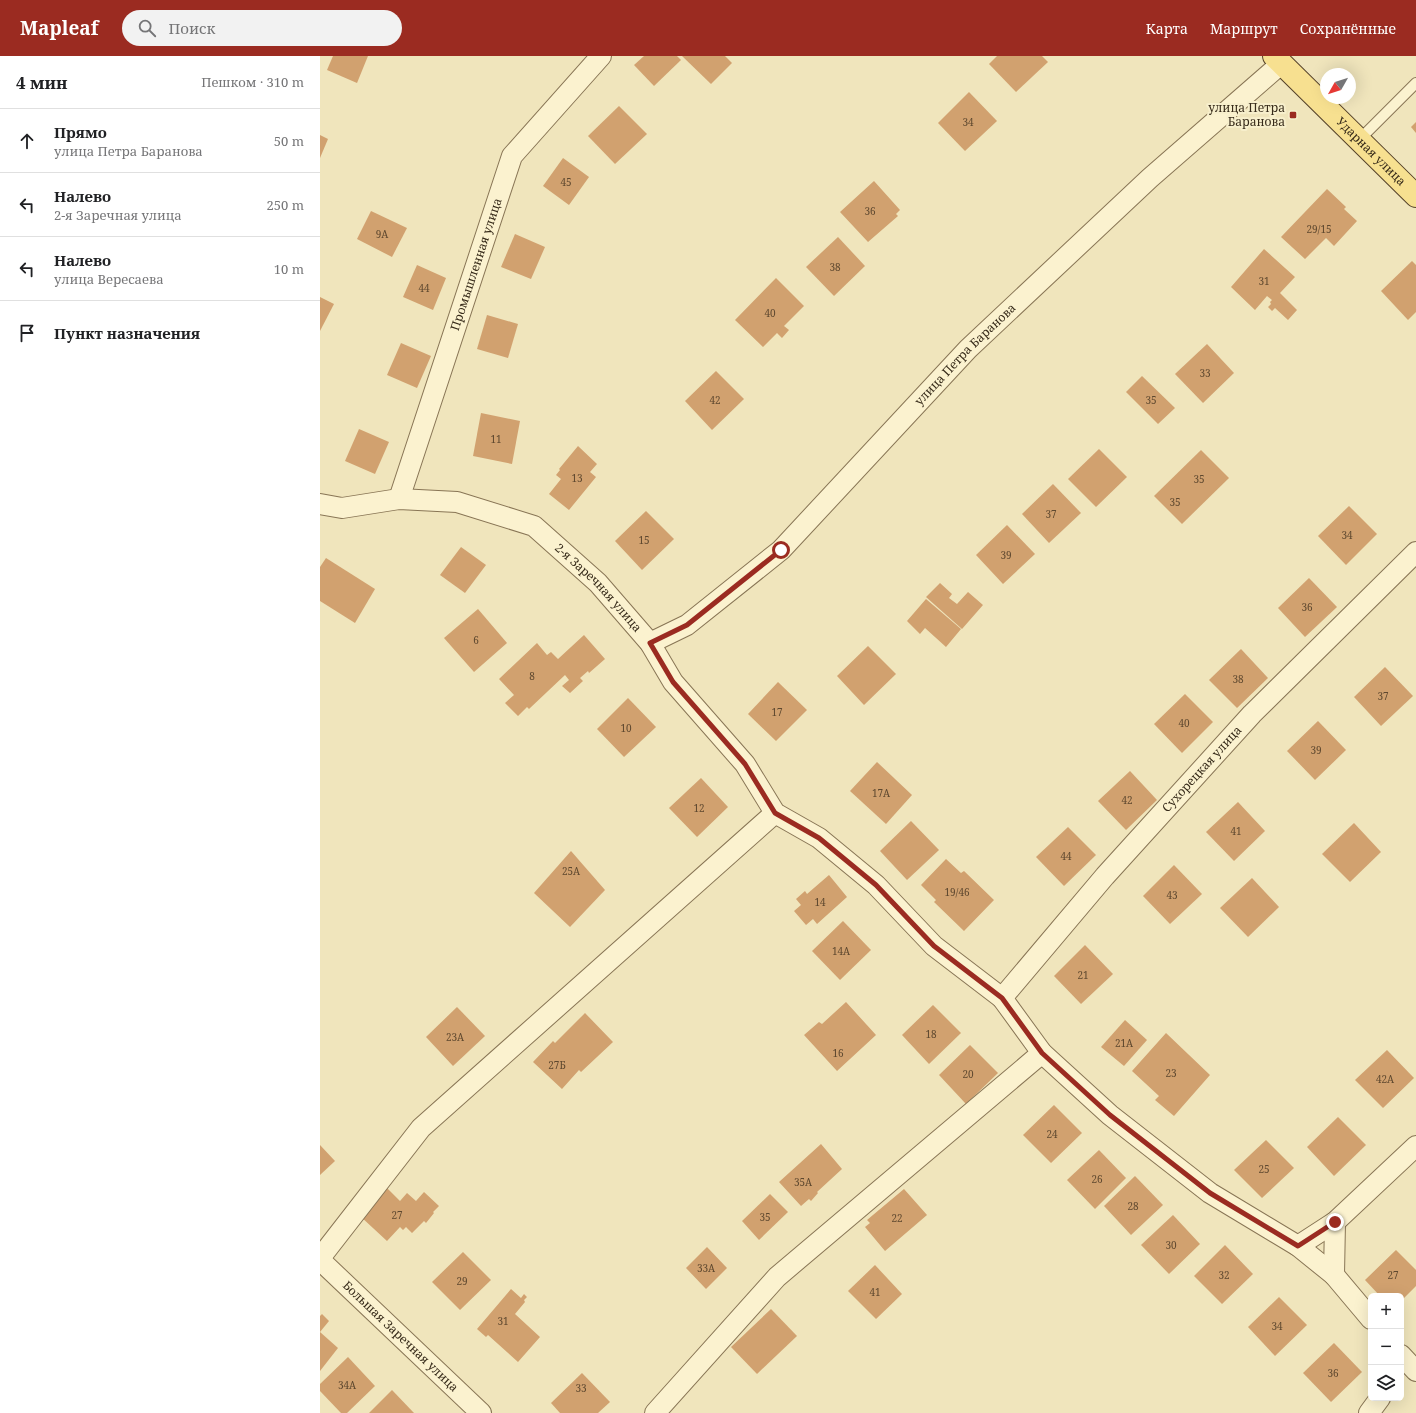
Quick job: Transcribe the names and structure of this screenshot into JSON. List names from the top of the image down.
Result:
{
  "streets": {
    "main road": ["Ударная улица"],
    "street": [
      "Промышленная улица",
      "улица Петра Баранова",
      "2-я Заречная улица",
      "Сухорецкая улица",
      "Большая Заречная улица"
    ]
  },
  "crossings": [
    ["Ударная улица", "улица Петра Баранова"],
    ["Промышленная улица", "2-я Заречная улица"],
    ["улица Петра Баранова", "2-я Заречная улица"],
    ["2-я Заречная улица", "Сухорецкая улица"]
  ],
  "places": {
    "transit": ["улица Петра Баранова"]
  },
  "house_numbers": [
    "34",
    "45",
    "36",
    "29/15",
    "9А",
    "38",
    "31",
    "44",
    "40",
    "33",
    "42",
    "35",
    "11",
    "13",
    "35",
    "35",
    "37",
    "34",
    "15",
    "39",
    "36",
    "6",
    "8",
    "38",
    "37",
    "17",
    "40",
    "10",
    "39",
    "17А",
    "42",
    "12",
    "41",
    "44",
    "25А",
    "19/46",
    "43",
    "14",
    "14А",
    "21",
    "18",
    "23А",
    "21А",
    "16",
    "27Б",
    "23",
    "20",
    "42А",
    "24",
    "25",
    "26",
    "35А",
    "28",
    "27",
    "35",
    "22",
    "30",
    "33А",
    "32",
    "27",
    "29",
    "41",
    "31",
    "34",
    "36",
    "34А",
    "33"
  ],
  "north": "bottom left",
  "page": {
    "header": "Mapleaf",
    "search": "Поиск",
    "nav": ["Карта", "Маршрут", "Сохранённые"],
    "heading": ["4 мин", "Пешком · 310 m"],
    "list": [
      ["Прямо", "улица Петра Баранова", "50 m"],
      ["Налево", "2-я Заречная улица", "250 m"],
      ["Налево", "улица Вересаева", "10 m"],
      "Пункт назначения"
    ],
    "map_buttons": ["+", "−"]
  }
}
